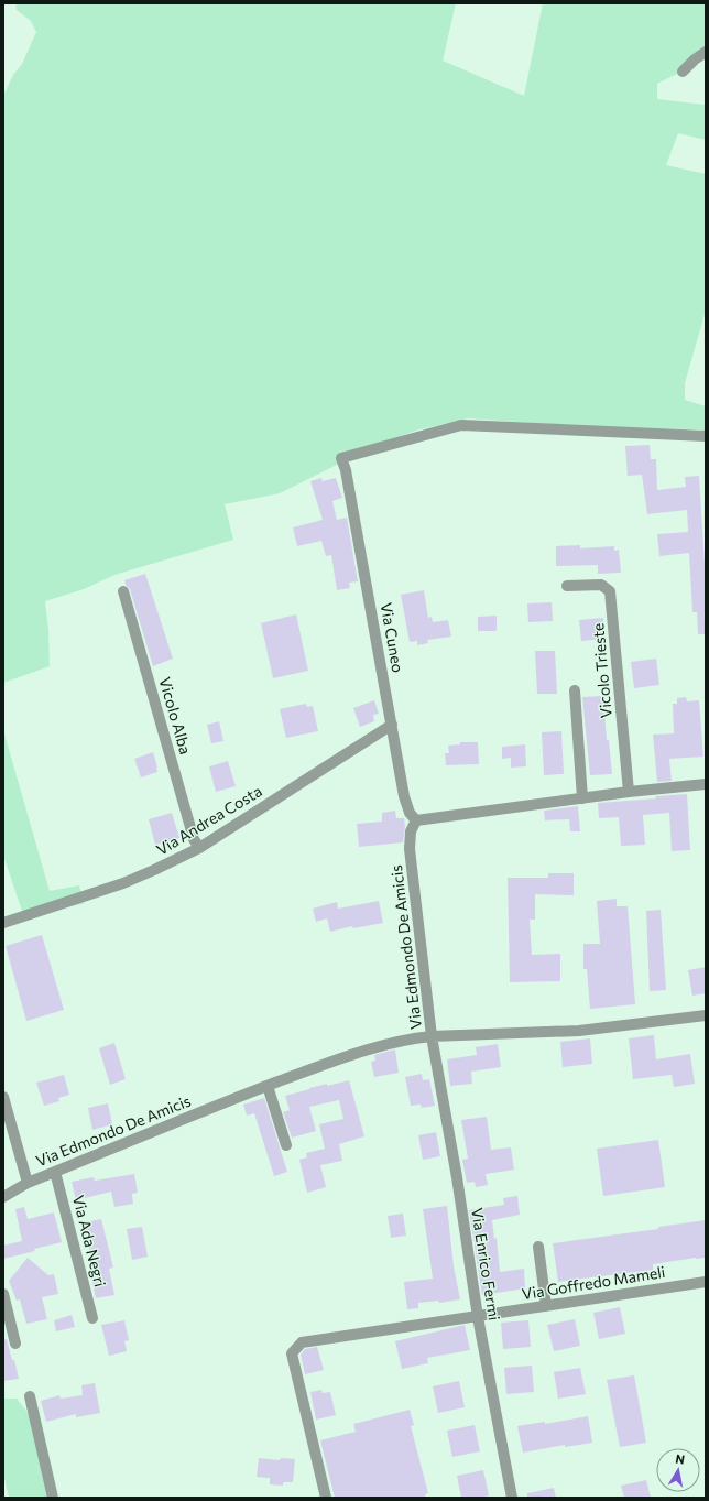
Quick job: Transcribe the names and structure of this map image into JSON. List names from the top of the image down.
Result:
{
  "streets": {
    "street": [
      "Via Cuneo",
      "Vicolo Trieste",
      "Vicolo Alba",
      "Via Andrea Costa",
      "Via Edmondo De Amicis",
      "Via Ada Negri",
      "Via Enrico Fermi",
      "Via Goffredo Mameli"
    ]
  },
  "crossings": [
    ["Via Cuneo", "Via Andrea Costa"],
    ["Via Cuneo", "Via Edmondo De Amicis"],
    ["Vicolo Alba", "Via Andrea Costa"],
    ["Via Edmondo De Amicis", "Via Ada Negri"],
    ["Via Edmondo De Amicis", "Via Enrico Fermi"],
    ["Via Enrico Fermi", "Via Goffredo Mameli"]
  ],
  "north": "top"
}
